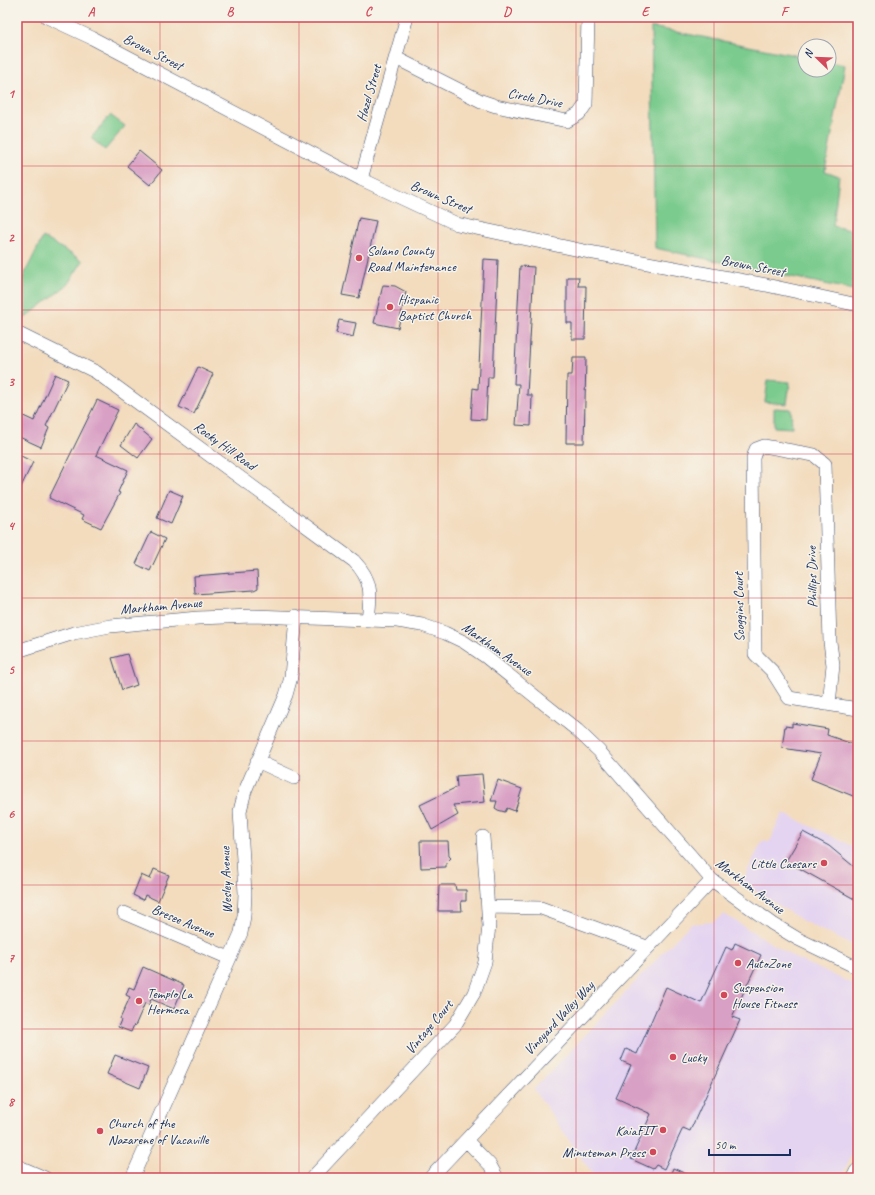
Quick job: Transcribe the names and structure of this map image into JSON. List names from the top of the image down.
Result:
{
  "streets": {
    "street": [
      "Brown Street",
      "Hazel Street",
      "Circle Drive",
      "Rocky Hill Road",
      "Phillips Drive",
      "Markham Avenue",
      "Scoggins Court",
      "Wesley Avenue",
      "Bresee Avenue",
      "Vineyard Valley Way",
      "Vintage Court"
    ]
  },
  "crossings": [
    ["Brown Street", "Hazel Street"],
    ["Hazel Street", "Circle Drive"],
    ["Rocky Hill Road", "Markham Avenue"],
    ["Phillips Drive", "Scoggins Court"],
    ["Markham Avenue", "Wesley Avenue"],
    ["Markham Avenue", "Vineyard Valley Way"],
    ["Wesley Avenue", "Bresee Avenue"]
  ],
  "places": [
    "Solano County Road Maintenance",
    "Hispanic Baptist Church",
    "Little Caesars",
    "AutoZone",
    "Suspension House Fitness",
    "Templo La Hermosa",
    "Lucky",
    "KaiaFIT",
    "Church of the Nazarene of Vacaville",
    "Minuteman Press"
  ],
  "scale_bar": "50 m",
  "north": "top left",
  "grid": {
    "columns": [
      "A",
      "B",
      "C",
      "D",
      "E",
      "F"
    ],
    "rows": [
      "1",
      "2",
      "3",
      "4",
      "5",
      "6",
      "7",
      "8"
    ]
  }
}
